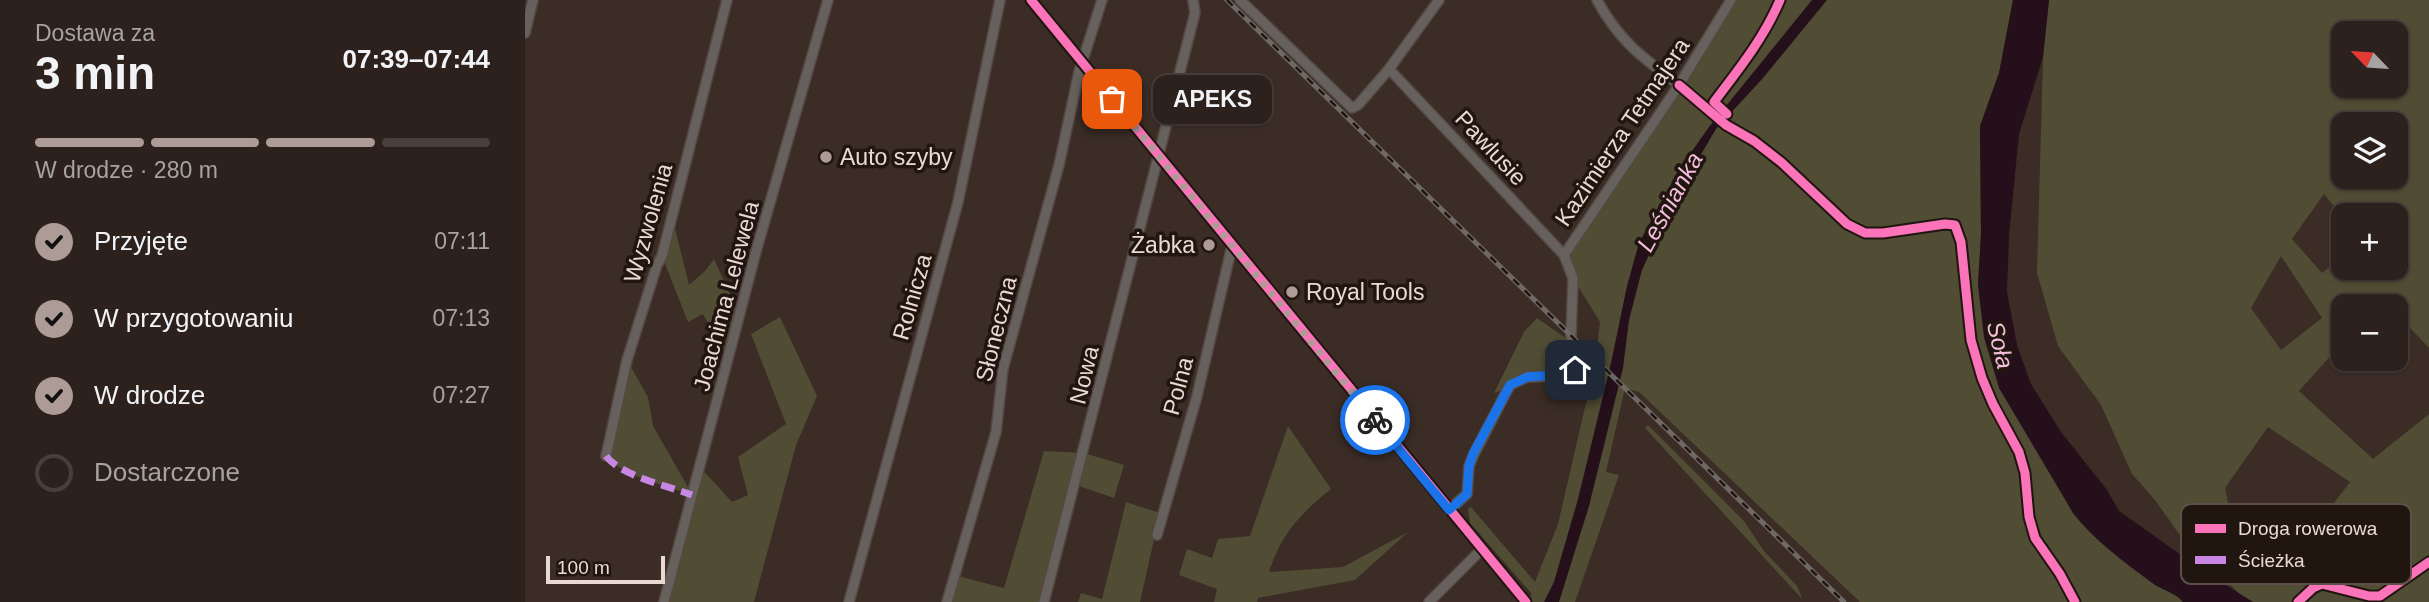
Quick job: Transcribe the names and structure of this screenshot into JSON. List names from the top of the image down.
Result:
{
  "streets": {
    "street": [
      "Kazimierza Tetmajera",
      "Pawlusie",
      "Wyzwolenia",
      "Joachima Lelewela",
      "Rolnicza",
      "Słoneczna",
      "Nowa",
      "Polna"
    ]
  },
  "crossings": [
    ["Kazimierza Tetmajera", "Pawlusie"]
  ],
  "water": ["Leśnianka", "Soła"],
  "places": [
    "APEKS",
    "Auto szyby",
    "Żabka",
    "Royal Tools"
  ],
  "legend": ["Droga rowerowa", "Ścieżka"],
  "scale_bar": "100 m",
  "north": "top left",
  "page": {
    "heading": ["3 min", "Dostawa za", "07:39–07:44"],
    "map_buttons": ["+", "−"],
    "bubble": "APEKS",
    "bar": "W drodze · 280 m",
    "list": [
      ["Przyjęte", "07:11"],
      ["W przygotowaniu", "07:13"],
      ["W drodze", "07:27"],
      "Dostarczone"
    ],
    "scale": "100 m"
  }
}
